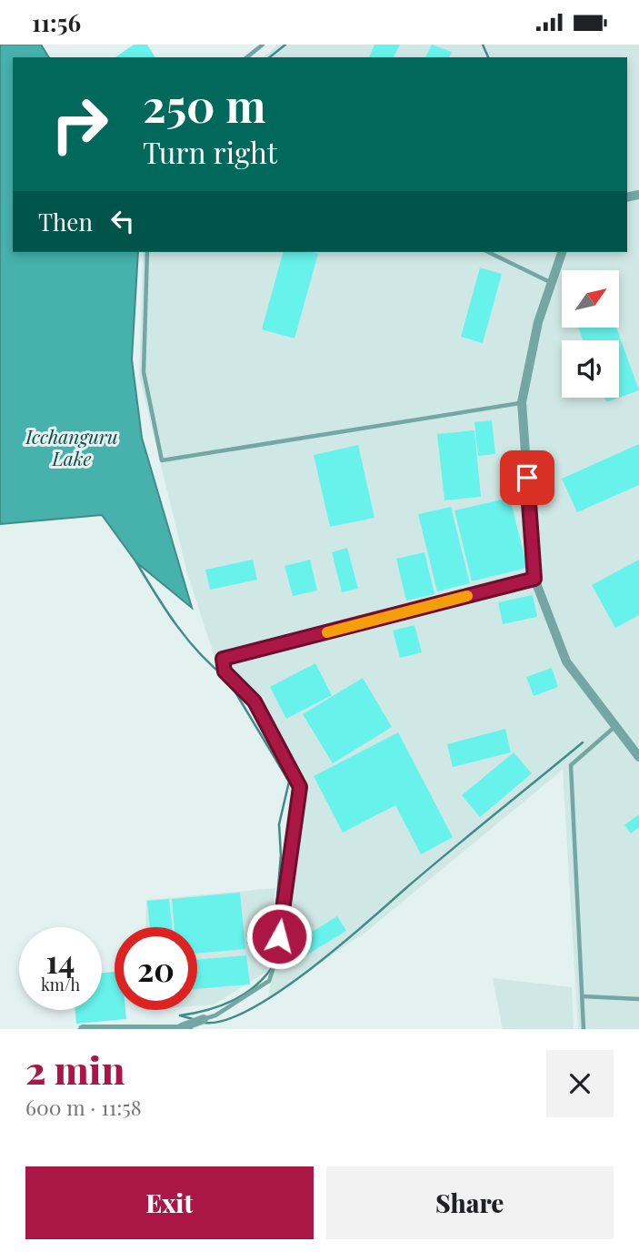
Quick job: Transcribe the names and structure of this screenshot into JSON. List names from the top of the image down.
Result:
{
  "water": ["Icchanguru Lake"],
  "north": "top right",
  "page": {
    "status": "11:56",
    "turn": ["250 m", "Turn right"],
    "then": "Then",
    "speed": "14 km/h",
    "limit": "20",
    "heading": ["2 min", "600 m · 11:58"],
    "buttons": ["Exit", "Share"]
  }
}
